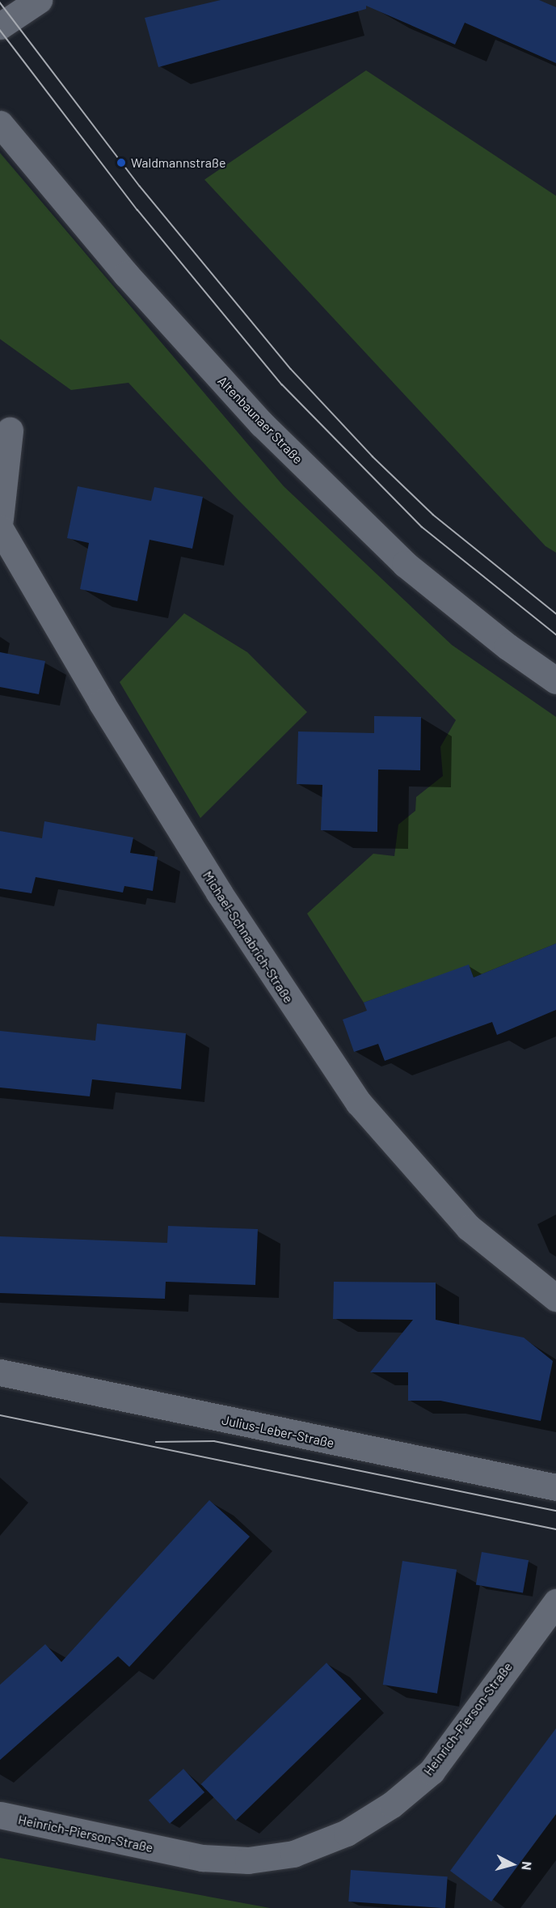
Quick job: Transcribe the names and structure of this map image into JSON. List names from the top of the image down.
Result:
{
  "streets": {
    "street": [
      "Altenbaunaer Straße",
      "Michael-Schnabrich-Straße",
      "Julius-Leber-Straße",
      "Heinrich-Pierson-Straße"
    ]
  },
  "places": ["Waldmannstraße"],
  "north": "right"
}
